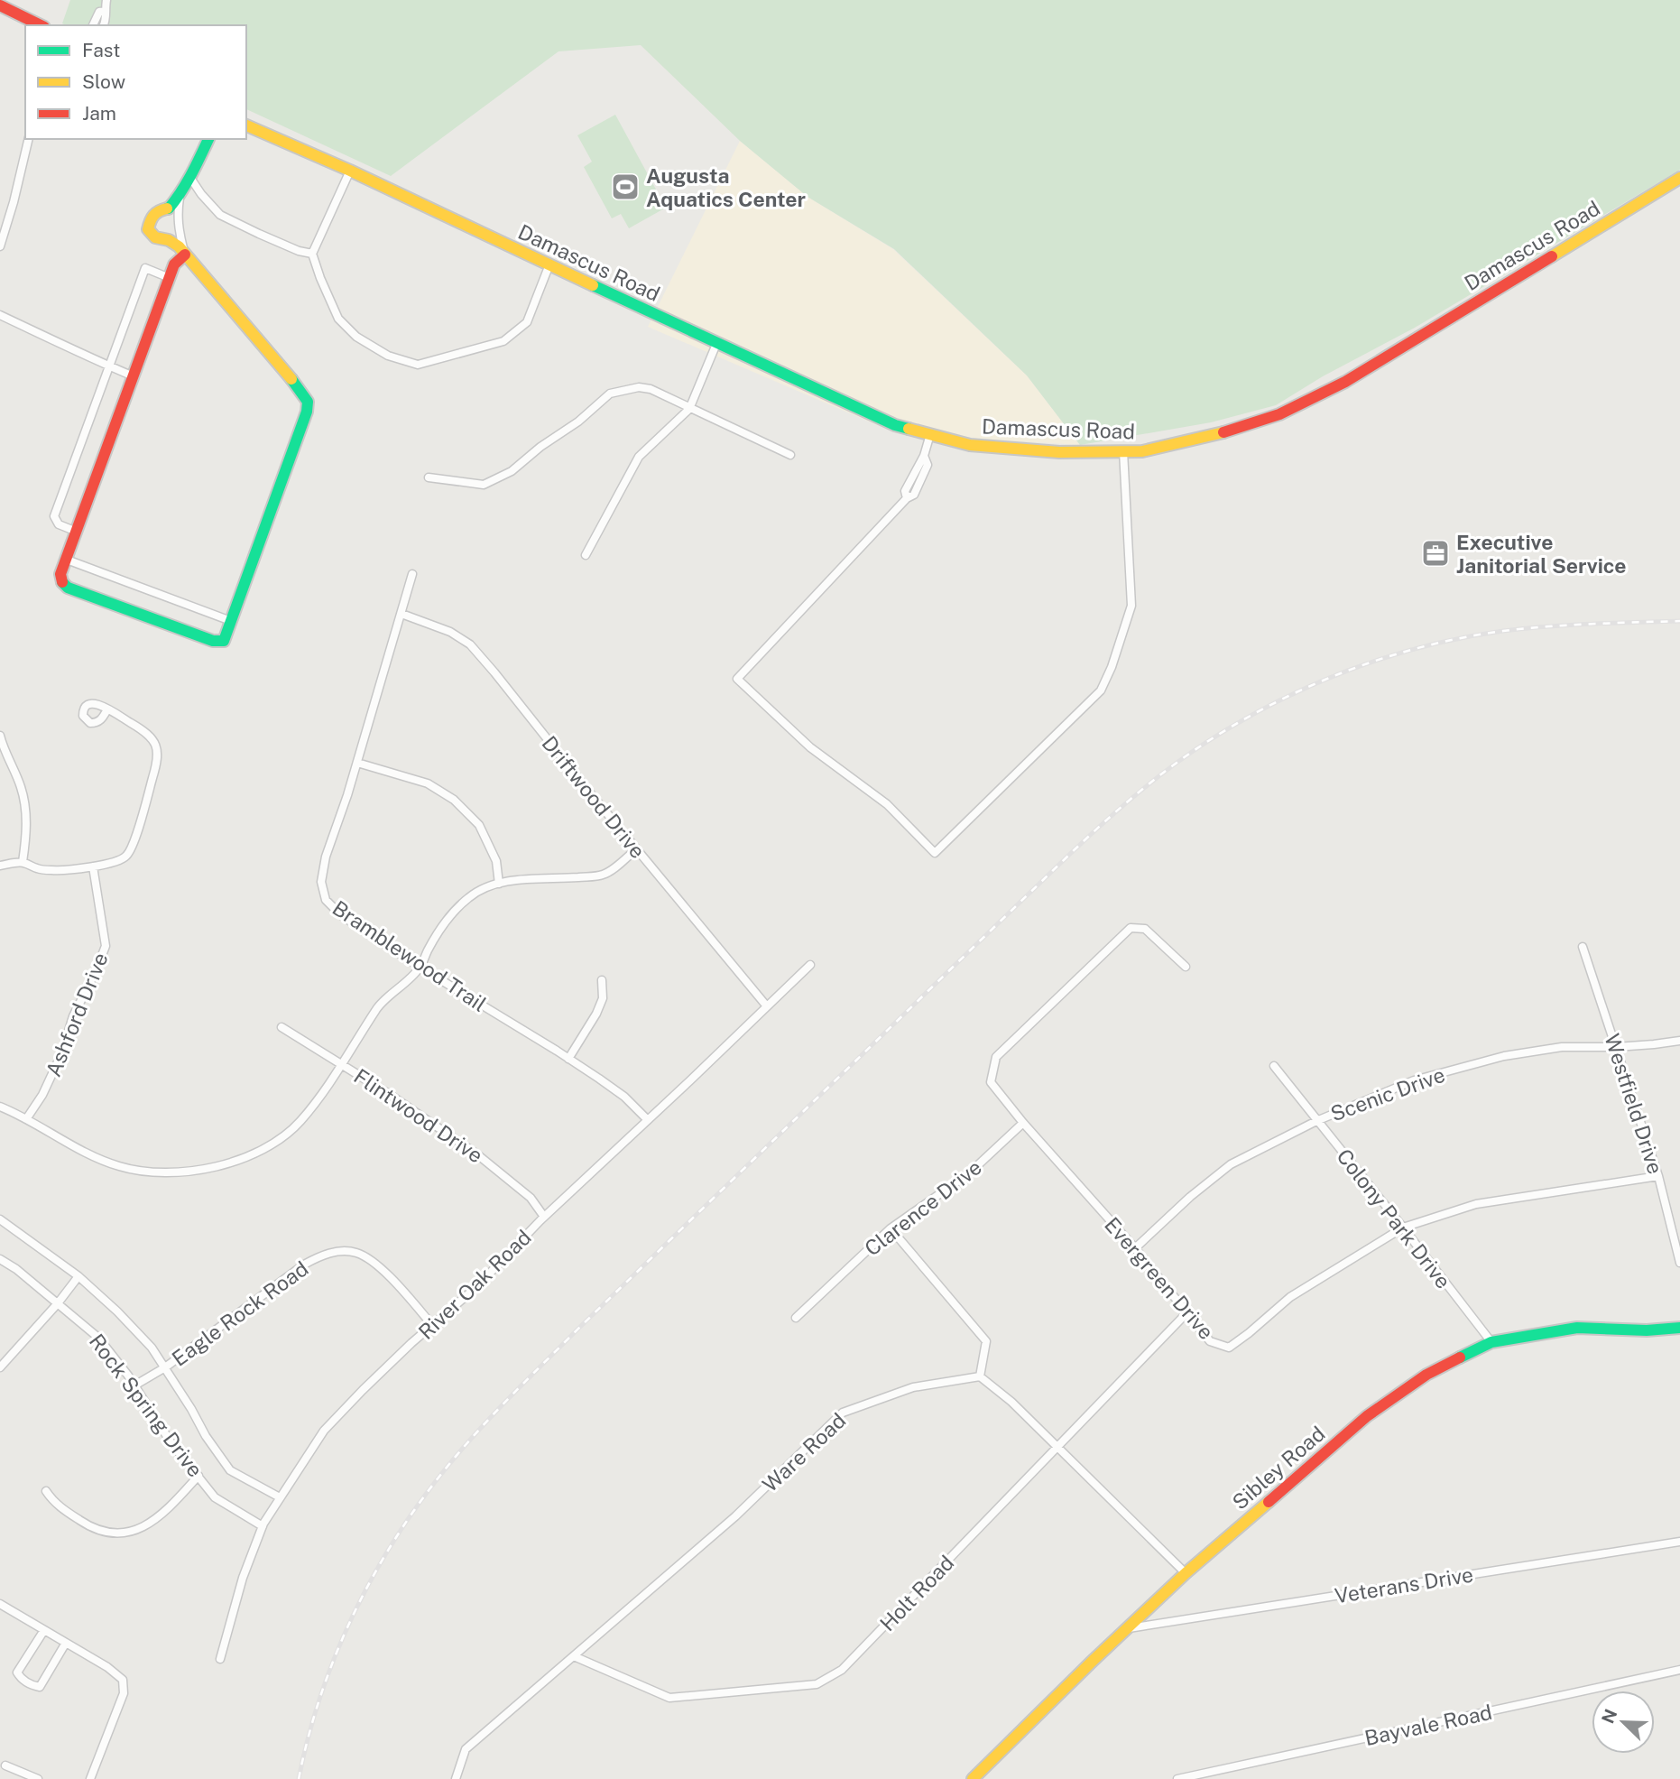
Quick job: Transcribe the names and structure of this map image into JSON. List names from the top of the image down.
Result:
{
  "streets": {
    "street": [
      "Damascus Road",
      "Driftwood Drive",
      "Bramblewood Trail",
      "Ashford Drive",
      "Scenic Drive",
      "Westfield Drive",
      "Flintwood Drive",
      "Clarence Drive",
      "Colony Park Drive",
      "Evergreen Drive",
      "River Oak Road",
      "Eagle Rock Road",
      "Rock Spring Drive",
      "Ware Road",
      "Sibley Road",
      "Veterans Drive",
      "Holt Road",
      "Bayvale Road"
    ]
  },
  "crossings": [
    ["Driftwood Drive", "Bramblewood Trail"],
    ["Driftwood Drive", "River Oak Road"],
    ["Bramblewood Trail", "River Oak Road"],
    ["Scenic Drive", "Westfield Drive"],
    ["Scenic Drive", "Colony Park Drive"],
    ["Scenic Drive", "Evergreen Drive"],
    ["Westfield Drive", "Evergreen Drive"],
    ["Flintwood Drive", "River Oak Road"],
    ["Clarence Drive", "Evergreen Drive"],
    ["Colony Park Drive", "Evergreen Drive"],
    ["Colony Park Drive", "Sibley Road"],
    ["Evergreen Drive", "Holt Road"],
    ["River Oak Road", "Eagle Rock Road"],
    ["River Oak Road", "Rock Spring Drive"],
    ["Eagle Rock Road", "Rock Spring Drive"],
    ["Ware Road", "Holt Road"],
    ["Sibley Road", "Veterans Drive"]
  ],
  "places": {
    "sports": ["Augusta Aquatics Center"],
    "office": ["Executive Janitorial Service"]
  },
  "legend": ["Fast", "Slow", "Jam"],
  "north": "top left"
}
